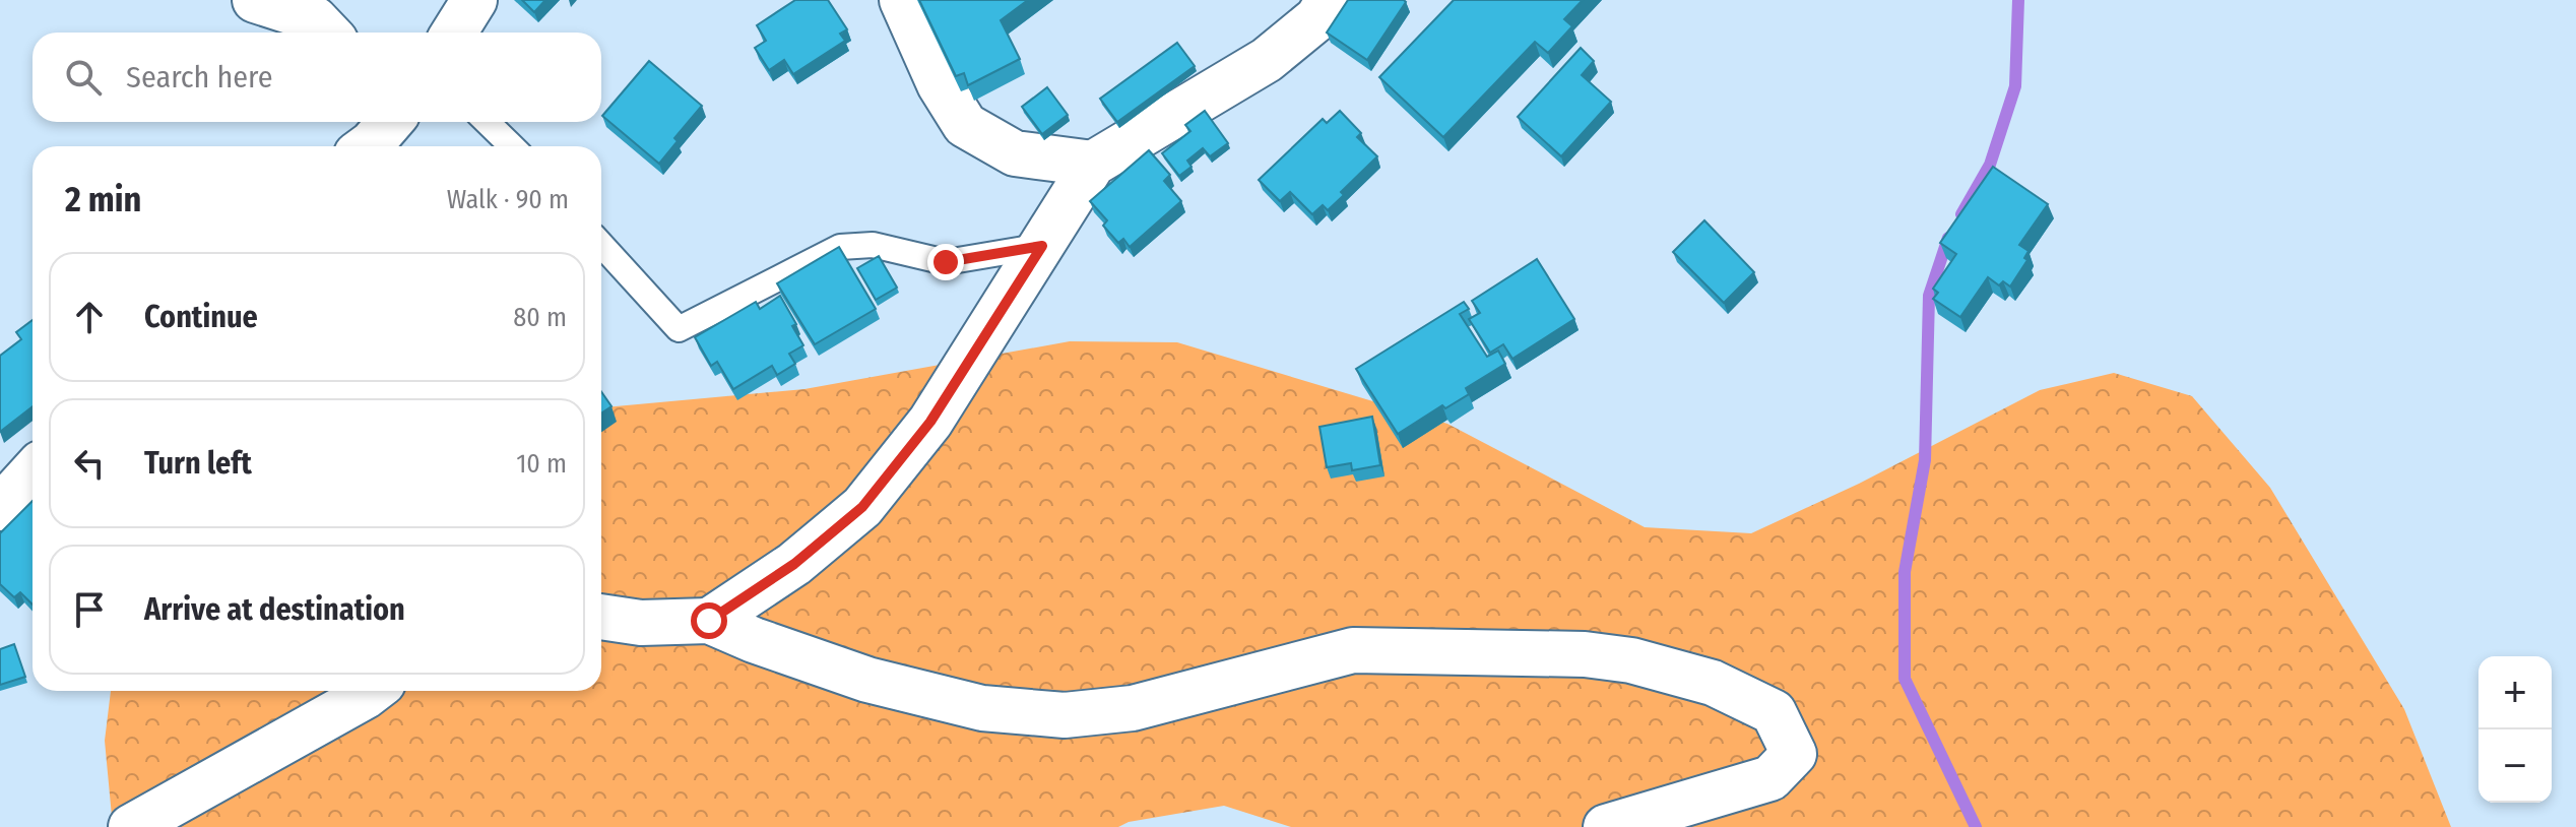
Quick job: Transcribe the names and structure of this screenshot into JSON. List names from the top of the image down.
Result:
{
  "page": {
    "search": "Search here",
    "heading": ["2 min", "Walk · 90 m"],
    "list": [
      ["Continue", "80 m"],
      ["Turn left", "10 m"],
      "Arrive at destination"
    ],
    "map_buttons": ["+", "−"]
  }
}
